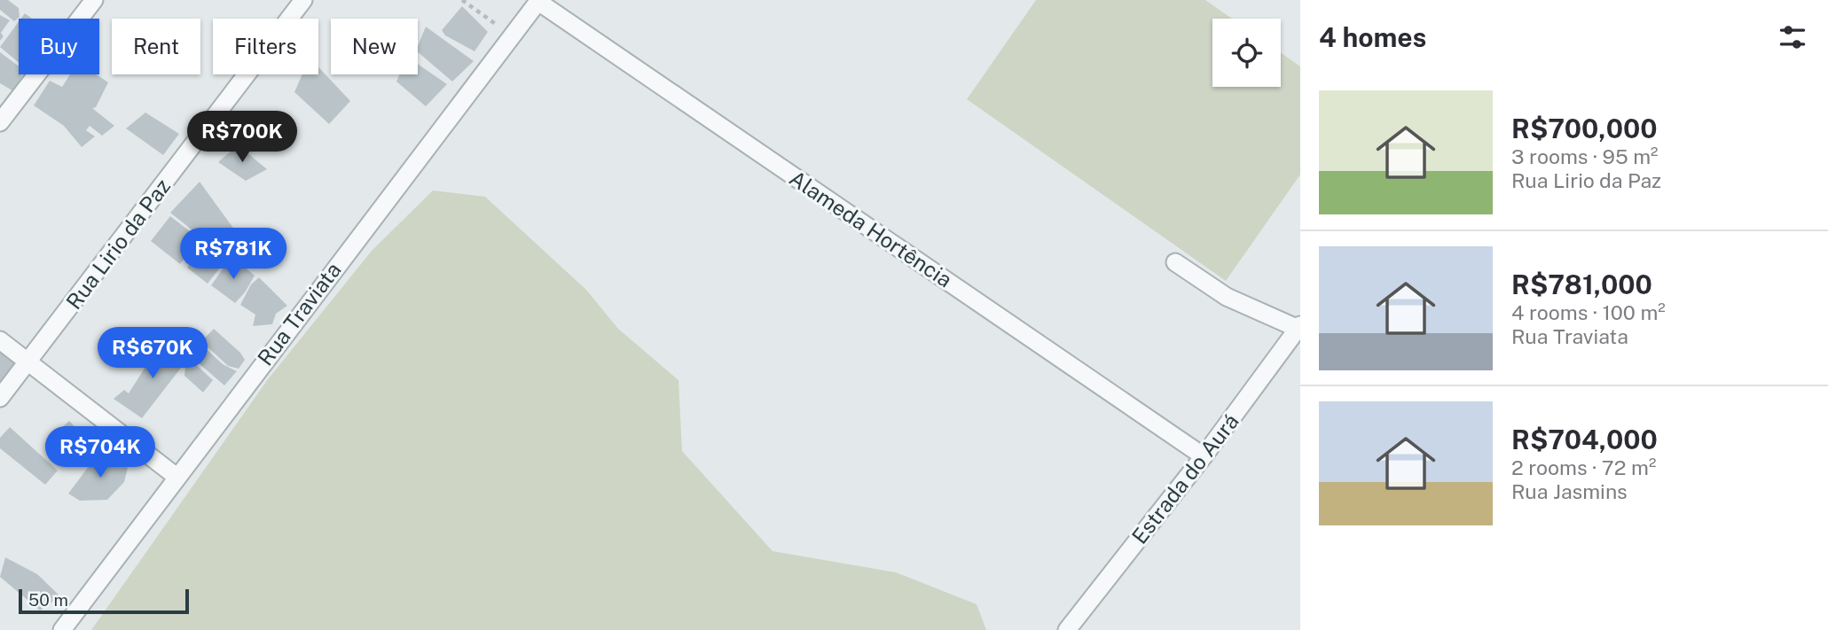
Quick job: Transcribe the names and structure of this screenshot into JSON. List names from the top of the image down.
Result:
{
  "streets": {
    "street": [
      "Alameda Hortência",
      "Rua Lirio da Paz",
      "Rua Traviata",
      "Estrada do Aurá"
    ]
  },
  "crossings": [
    ["Alameda Hortência", "Rua Traviata"],
    ["Alameda Hortência", "Estrada do Aurá"]
  ],
  "scale_bar": "50 m",
  "page": {
    "heading": "4 homes",
    "chip": [
      "Buy",
      "Rent",
      "Filters",
      "New"
    ],
    "list": [
      {
        "name": "R$700,000",
        "note": "3 rooms · 95 m² · Rua Lirio da Paz"
      },
      {
        "name": "R$781,000",
        "note": "4 rooms · 100 m² · Rua Traviata"
      },
      {
        "name": "R$704,000",
        "note": "2 rooms · 72 m² · Rua Jasmins"
      }
    ],
    "price": [
      "R$700K",
      "R$781K",
      "R$670K",
      "R$704K"
    ],
    "scale": "50 m"
  }
}
